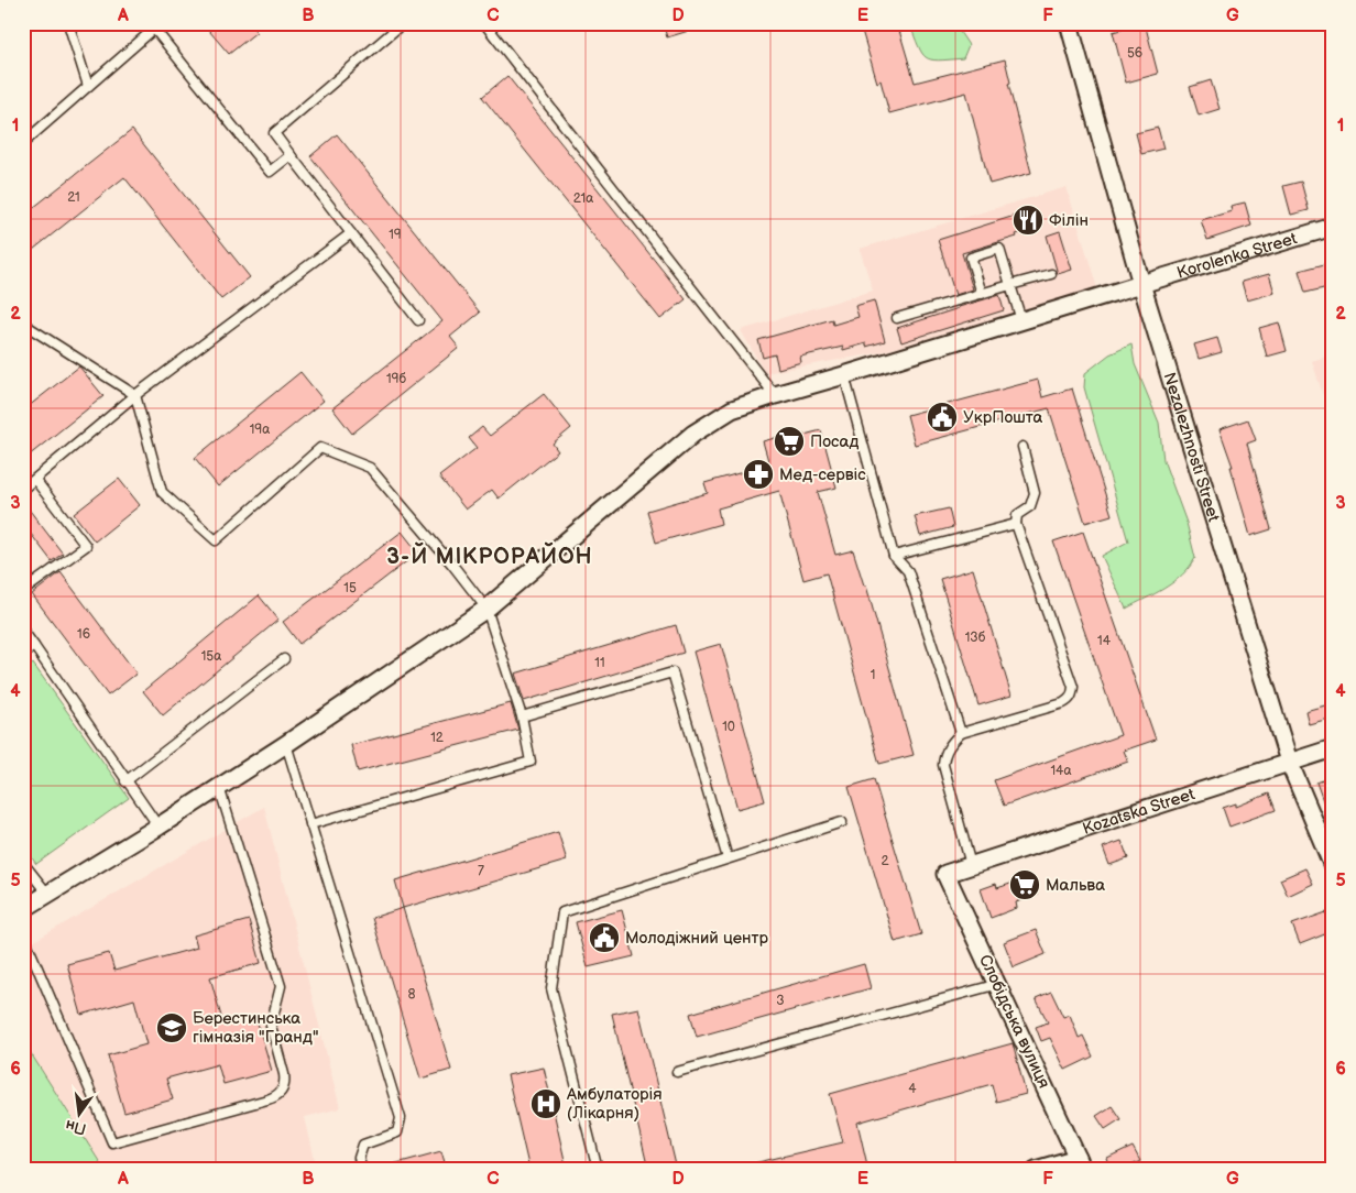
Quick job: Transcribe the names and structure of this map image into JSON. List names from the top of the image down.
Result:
{
  "streets": {
    "street": [
      "Korolenka Street",
      "Nezalezhnosti Street",
      "Kozatska Street",
      "Слобідська вулиця"
    ]
  },
  "crossings": [
    ["Korolenka Street", "Nezalezhnosti Street"],
    ["Nezalezhnosti Street", "Kozatska Street"],
    ["Kozatska Street", "Слобідська вулиця"]
  ],
  "districts": ["3-Й МІКРОРАЙОН"],
  "places": {
    "restaurant": ["Філін"],
    "public building": ["УкрПошта", "Молодіжний центр"],
    "supermarket": ["Посад", "Мальва"],
    "pharmacy": ["Мед-сервіс"],
    "school or university": ["Берестинська гімназія \"Гранд\""],
    "hospital": ["Амбулаторія (Лікарня)"]
  },
  "house_numbers": [
    "56",
    "21",
    "21а",
    "19",
    "19б",
    "19а",
    "15",
    "16",
    "13б",
    "14",
    "15а",
    "11",
    "1",
    "10",
    "12",
    "14а",
    "2",
    "7",
    "8",
    "3",
    "4"
  ],
  "north": "bottom",
  "grid": {
    "columns": [
      "A",
      "B",
      "C",
      "D",
      "E",
      "F",
      "G"
    ],
    "rows": [
      "1",
      "2",
      "3",
      "4",
      "5",
      "6"
    ]
  }
}
